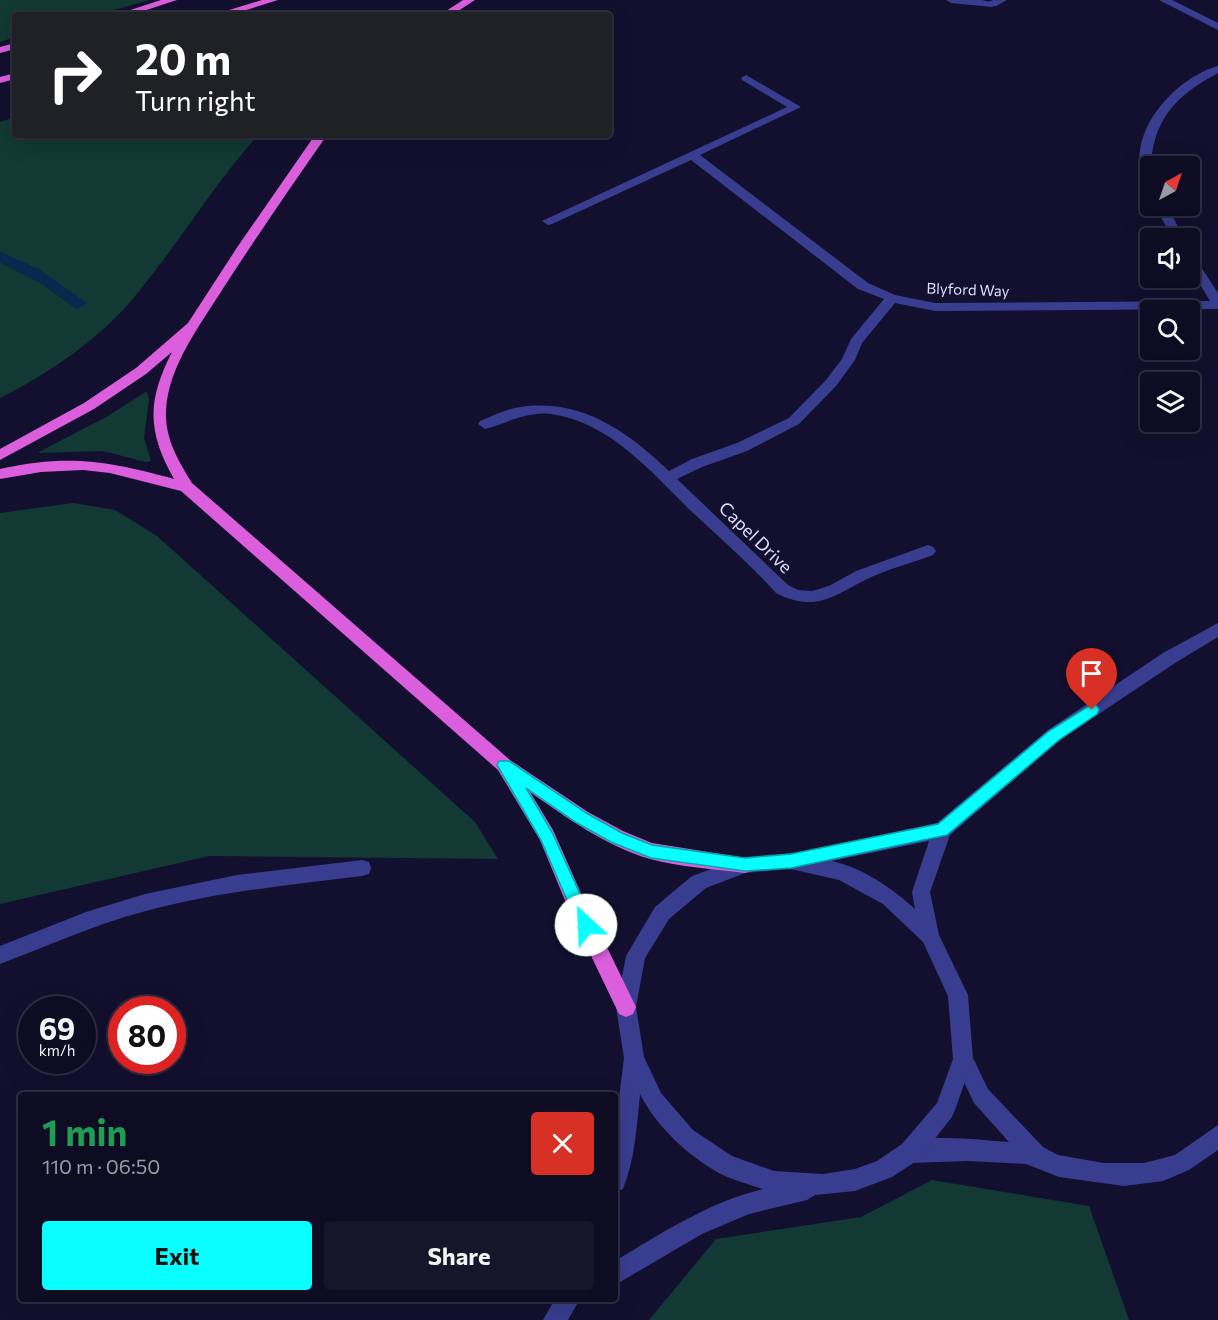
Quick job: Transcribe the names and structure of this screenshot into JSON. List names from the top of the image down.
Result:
{
  "streets": {
    "street": ["Blyford Way", "Capel Drive"]
  },
  "north": "top right",
  "page": {
    "turn": ["20 m", "Turn right"],
    "speed": "69 km/h",
    "limit": "80",
    "heading": ["1 min", "110 m · 06:50"],
    "buttons": ["Exit", "Share"]
  }
}
